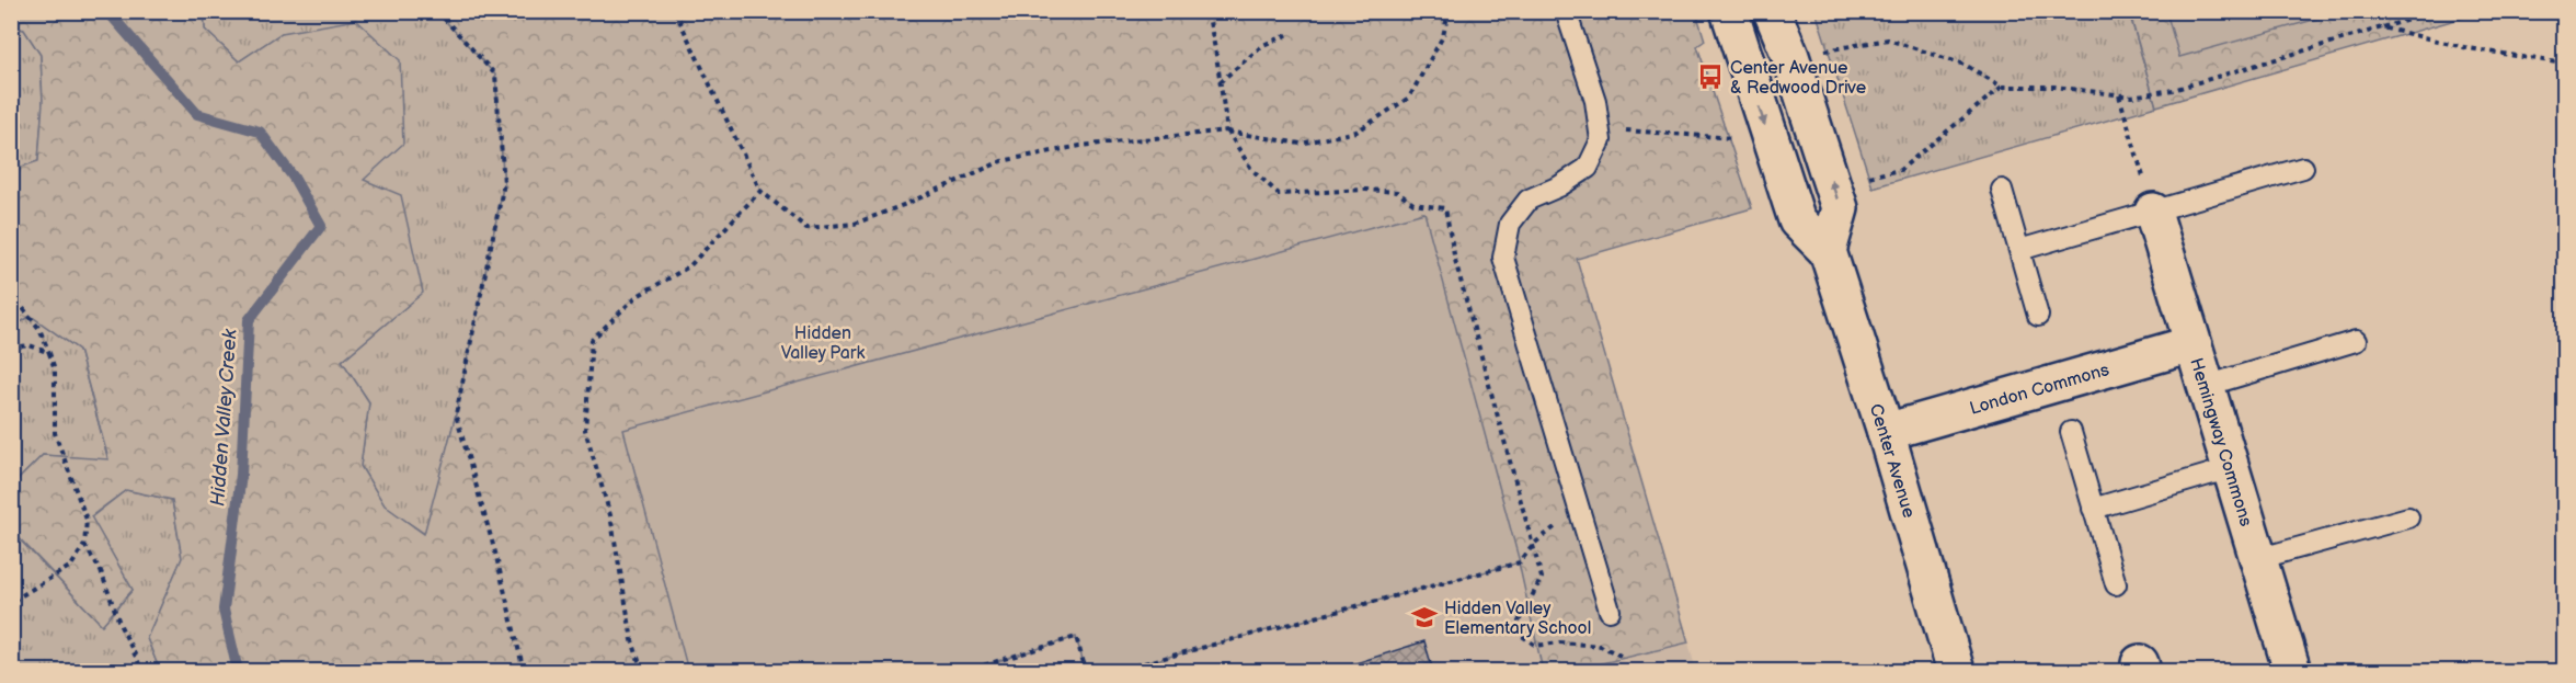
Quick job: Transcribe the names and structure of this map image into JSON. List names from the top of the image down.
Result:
{
  "streets": {
    "street": ["London Commons", "Hemingway Commons", "Center Avenue"]
  },
  "crossings": [
    ["London Commons", "Hemingway Commons"],
    ["London Commons", "Center Avenue"]
  ],
  "water": ["Hidden Valley Creek"],
  "parks": ["Hidden Valley Park"],
  "places": {
    "bus stop": ["Center Avenue & Redwood Drive"],
    "school or university": ["Hidden Valley Elementary School"]
  }
}
